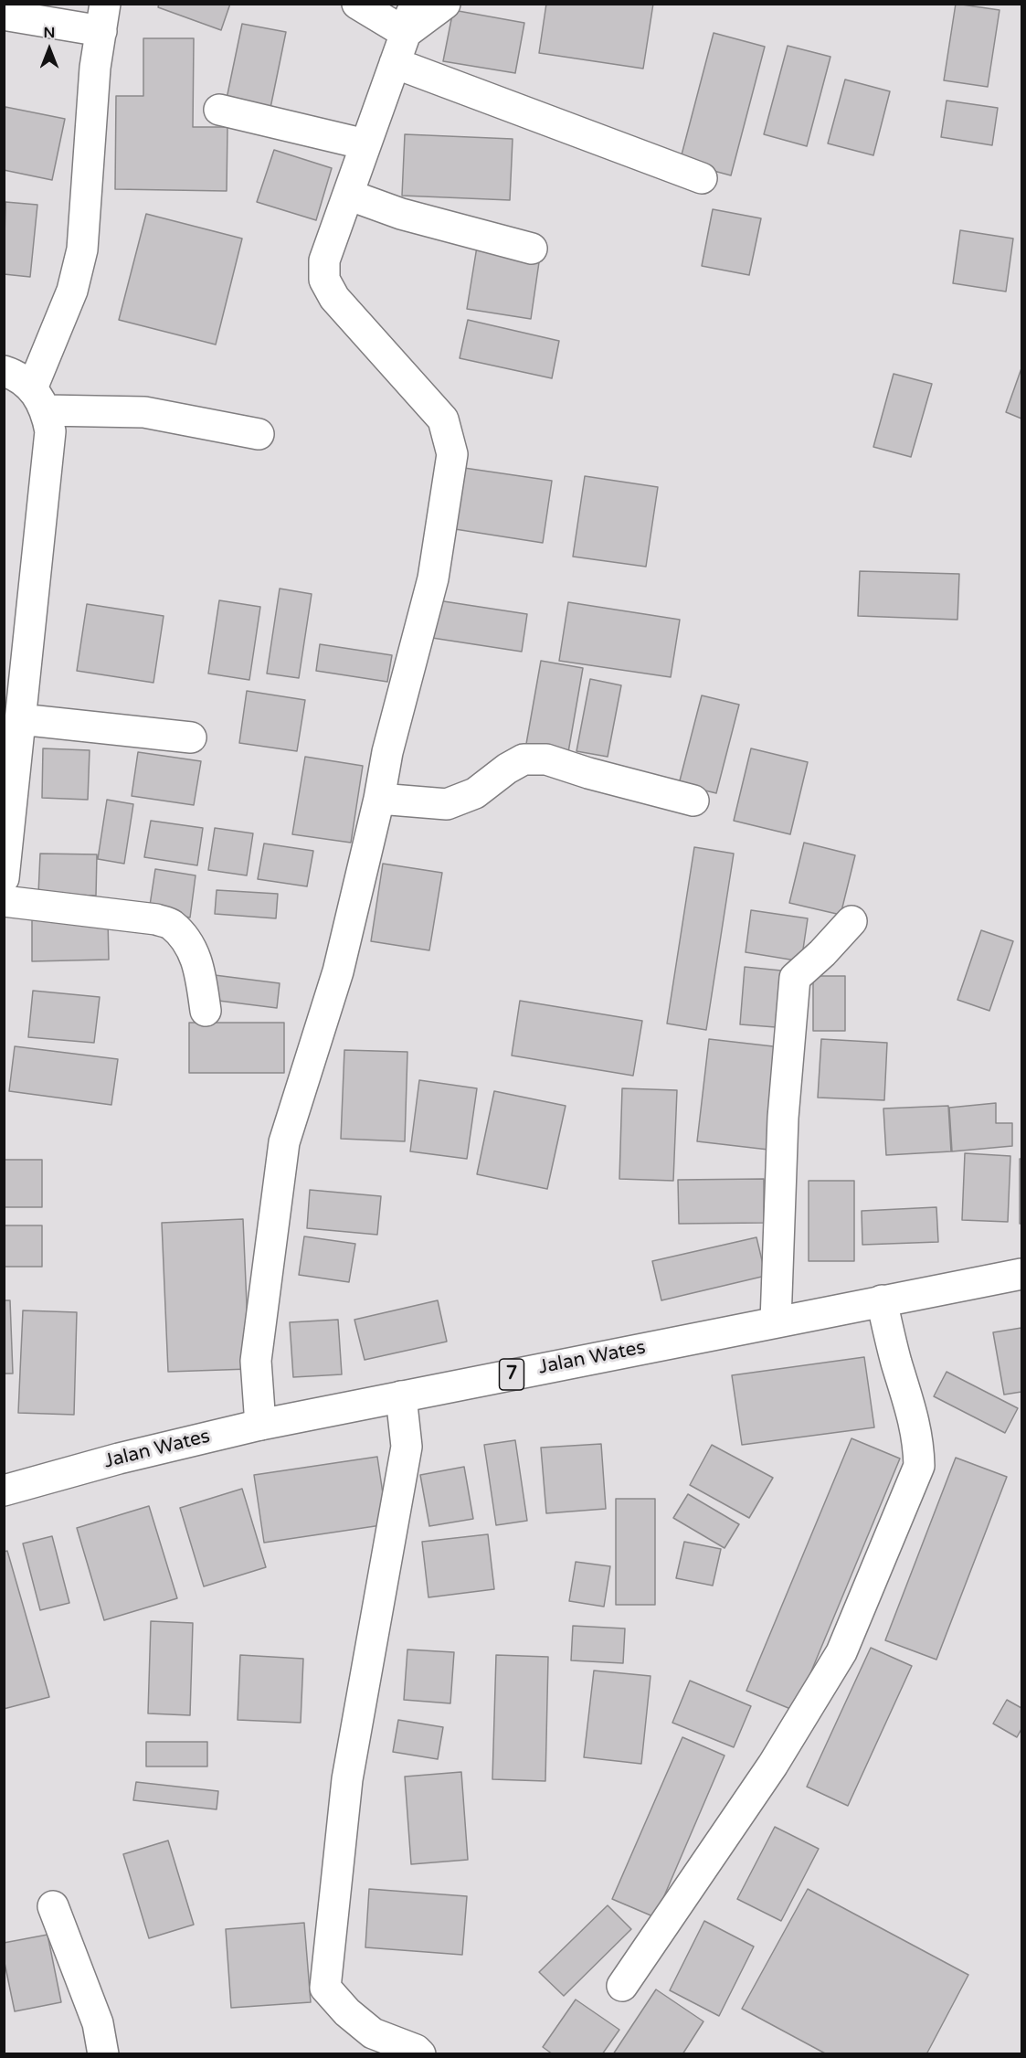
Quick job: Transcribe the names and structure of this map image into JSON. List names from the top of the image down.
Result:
{
  "streets": {
    "main road": ["Jalan Wates", "7"]
  },
  "north": "top"
}
